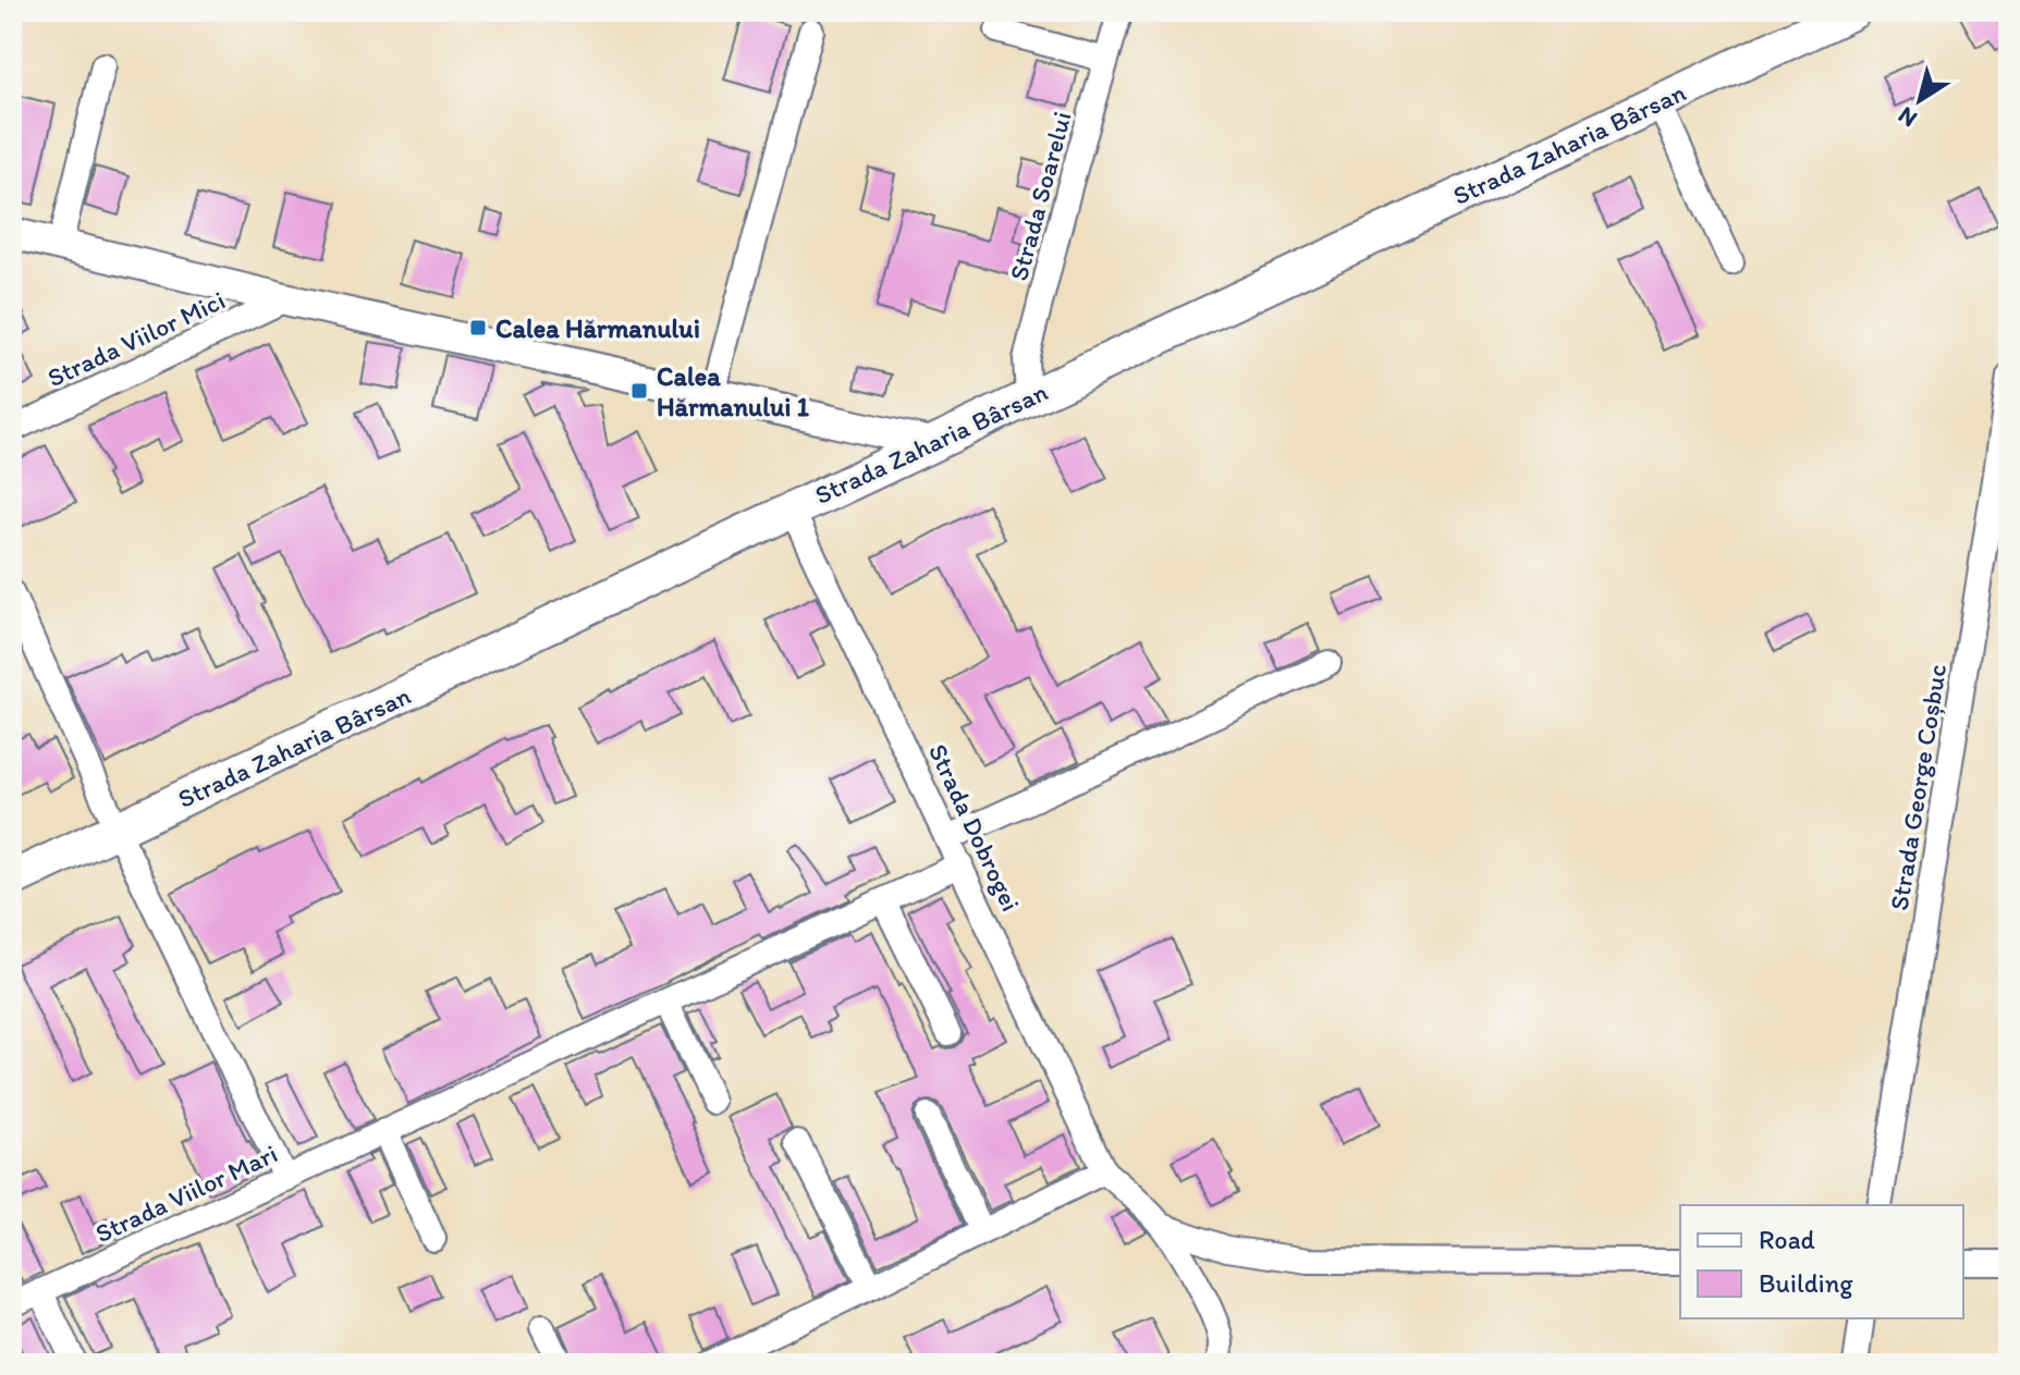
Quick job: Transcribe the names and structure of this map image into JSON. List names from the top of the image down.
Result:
{
  "streets": {
    "main road": ["Strada Zaharia Bârsan"],
    "street": [
      "Strada Soarelui",
      "Strada Viilor Mici",
      "Strada George Coșbuc",
      "Strada Dobrogei",
      "Strada Viilor Mari"
    ]
  },
  "crossings": [
    ["Strada Zaharia Bârsan", "Strada Soarelui"],
    ["Strada Zaharia Bârsan", "Strada Dobrogei"],
    ["Strada Dobrogei", "Strada Viilor Mari"]
  ],
  "places": {
    "transit": ["Calea Hărmanului", "Calea Hărmanului 1"]
  },
  "legend": ["Road", "Building"],
  "north": "bottom left"
}
